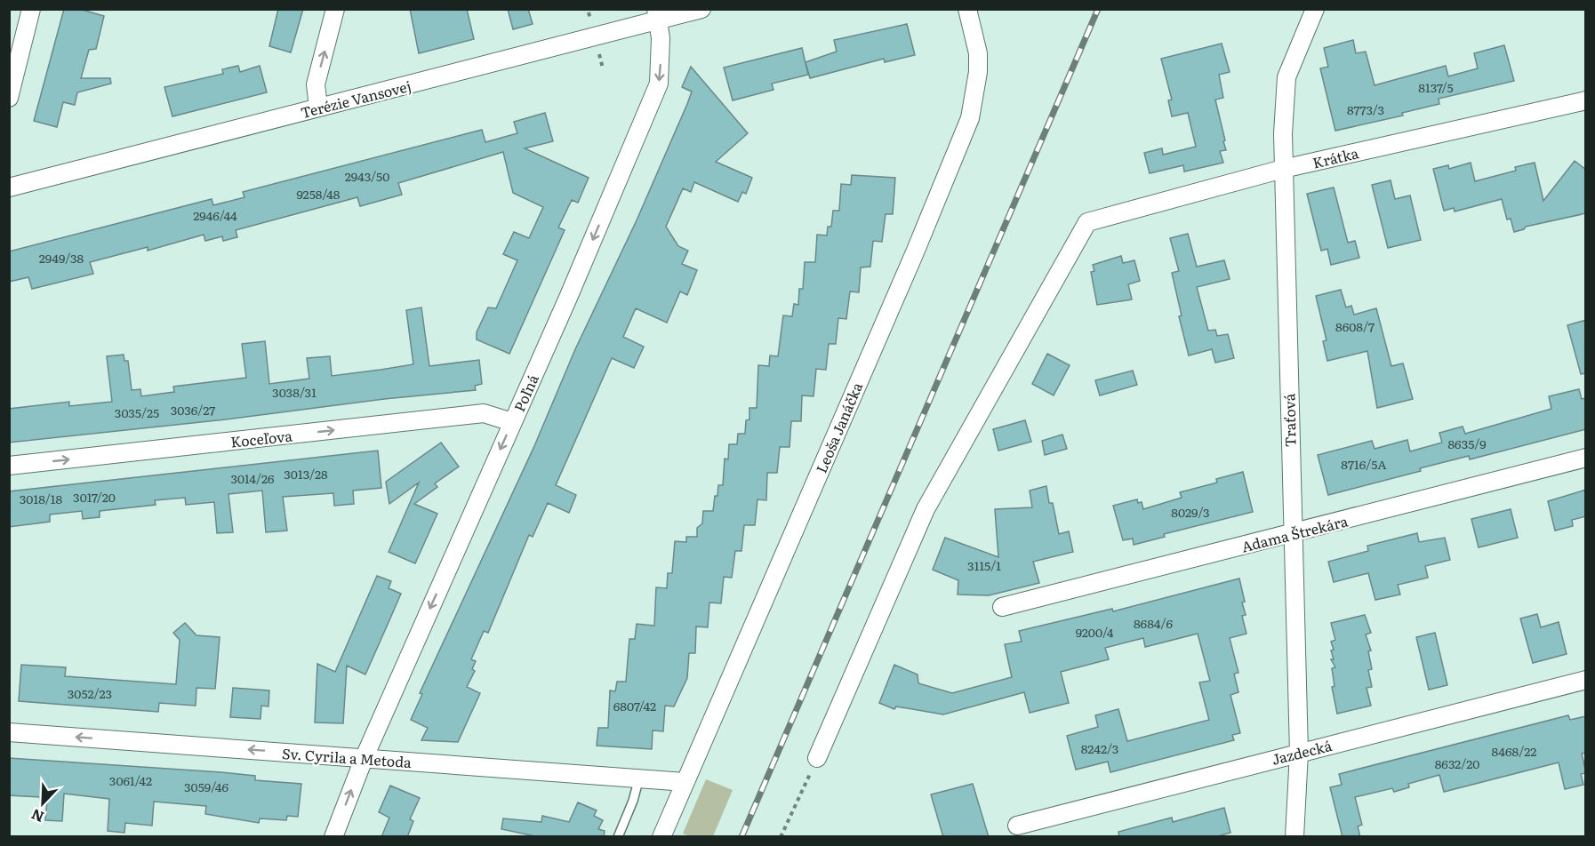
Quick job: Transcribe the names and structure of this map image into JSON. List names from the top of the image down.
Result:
{
  "streets": {
    "street": [
      "Terézie Vansovej",
      "Krátka",
      "Poľná",
      "Traťová",
      "Leoša Janáčka",
      "Koceľova",
      "Adama Štrekára",
      "Jazdecká",
      "Sv. Cyrila a Metoda"
    ]
  },
  "crossings": [
    ["Terézie Vansovej", "Poľná"],
    ["Krátka", "Traťová"],
    ["Poľná", "Koceľova"],
    ["Poľná", "Sv. Cyrila a Metoda"],
    ["Traťová", "Adama Štrekára"],
    ["Traťová", "Jazdecká"],
    ["Leoša Janáčka", "Sv. Cyrila a Metoda"]
  ],
  "one_way": ["Poľná", "Koceľova", "Sv. Cyrila a Metoda"],
  "house_numbers": [
    "8137/5",
    "8773/3",
    "2943/50",
    "9258/48",
    "2946/44",
    "2949/38",
    "8608/7",
    "3038/31",
    "3036/27",
    "3035/25",
    "8635/9",
    "8716/5A",
    "3013/28",
    "3014/26",
    "3017/20",
    "3018/18",
    "8029/3",
    "3115/1",
    "8684/6",
    "9200/4",
    "3052/23",
    "6807/42",
    "8242/3",
    "8468/22",
    "8632/20",
    "3061/42",
    "3059/46"
  ],
  "north": "bottom left"
}
